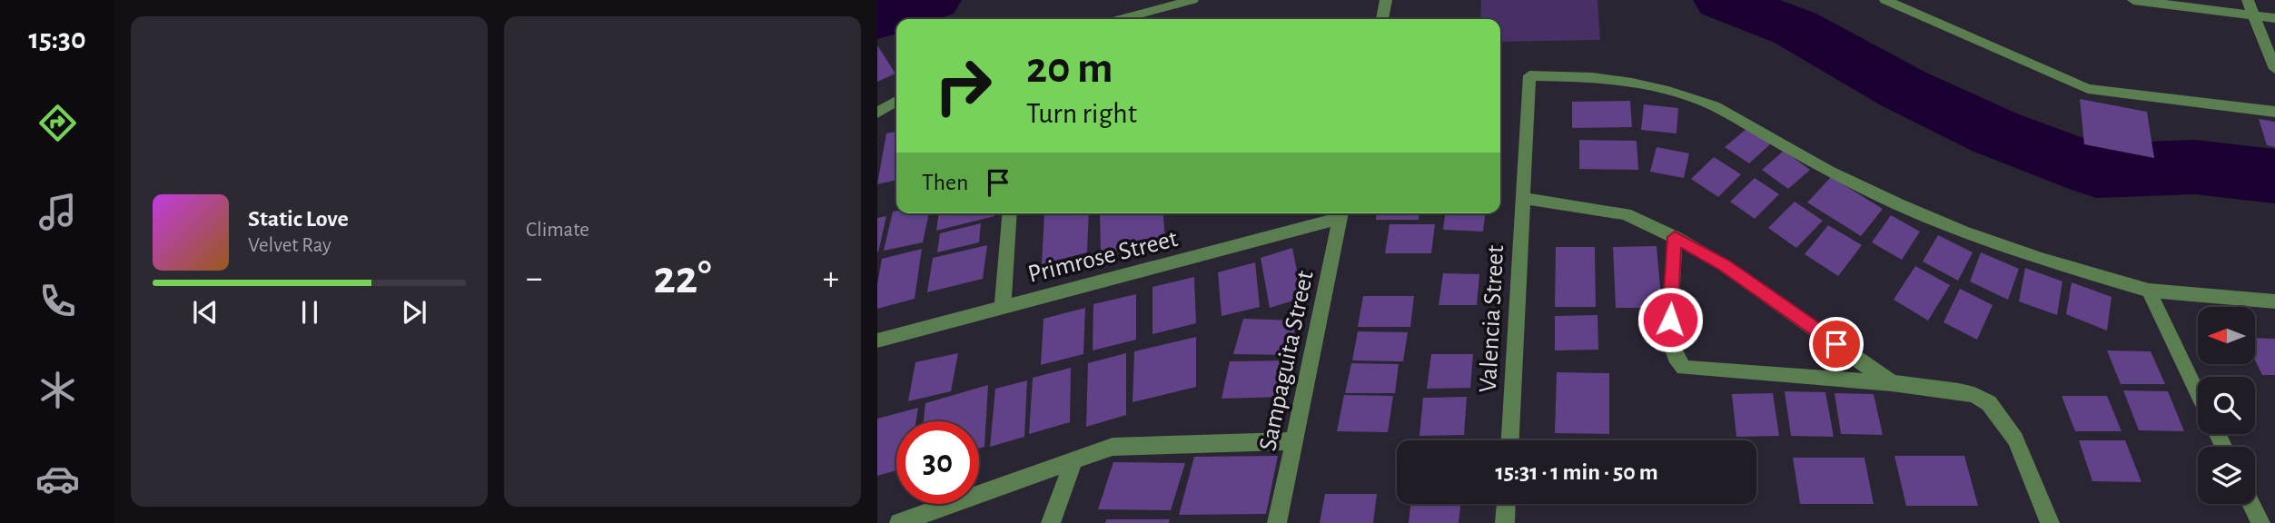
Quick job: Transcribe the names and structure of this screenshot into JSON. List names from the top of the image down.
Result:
{
  "streets": {
    "street": ["Primrose Street", "Valencia Street", "Sampaguita Street"]
  },
  "crossings": [
    ["Primrose Street", "Sampaguita Street"]
  ],
  "north": "left",
  "page": {
    "tabs": "15:30",
    "tile": "Climate",
    "turn": ["20 m", "Turn right"],
    "then": "Then",
    "song": ["Static Love", "Velvet Ray"],
    "heat": ["−", "22°", "+"],
    "limit": "30",
    "trip": "15:31 · 1 min · 50 m"
  }
}
